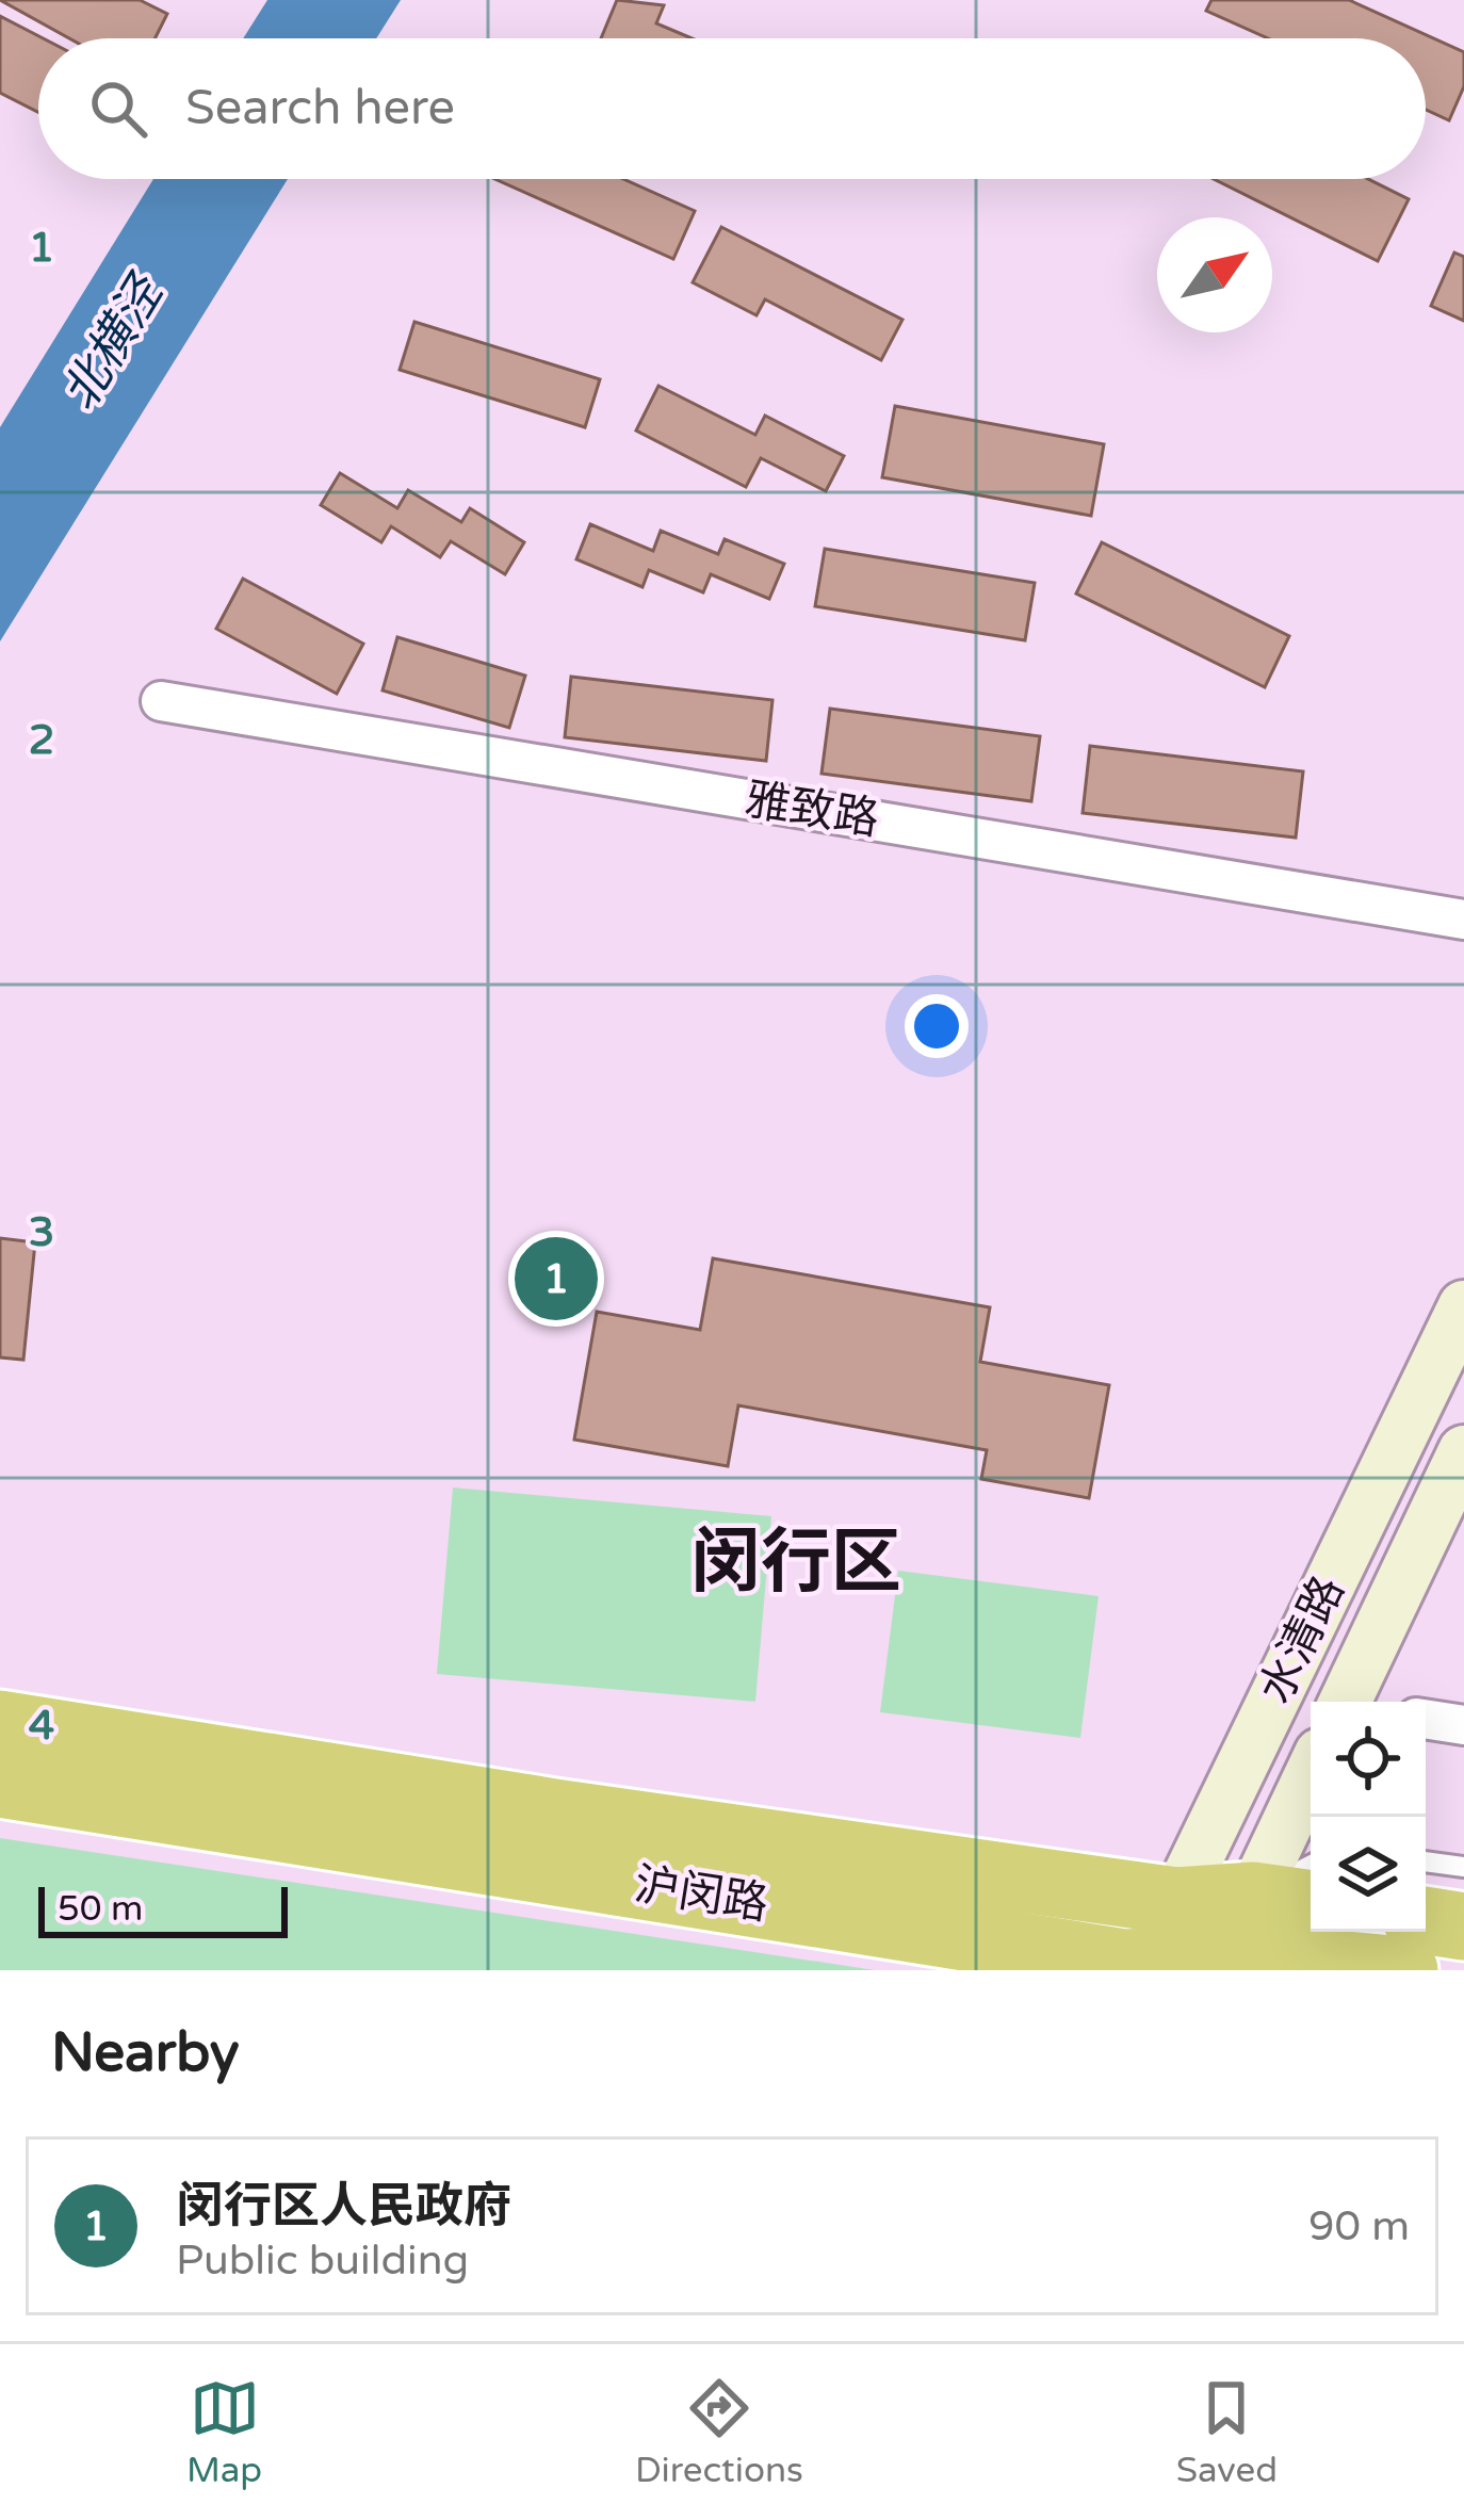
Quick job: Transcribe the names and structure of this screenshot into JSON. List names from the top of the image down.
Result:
{
  "streets": {
    "highway": ["沪闵路"],
    "main road": ["水清路"],
    "street": ["雅致路"]
  },
  "crossings": [
    ["水清路", "沪闵路"]
  ],
  "districts": ["闵行区"],
  "water": ["北横泾"],
  "scale_bar": "50 m",
  "north": "top right",
  "page": {
    "search": "Search here",
    "pins": "1",
    "scale": "50 m",
    "heading": "Nearby",
    "list": [
      {
        "mark": "1",
        "name": "闵行区人民政府",
        "note": "Public building",
        "value": "90 m"
      }
    ],
    "nav": ["Map", "Directions", "Saved"]
  },
  "grid": {
    "rows": [
      "1",
      "2",
      "3",
      "4"
    ]
  }
}
